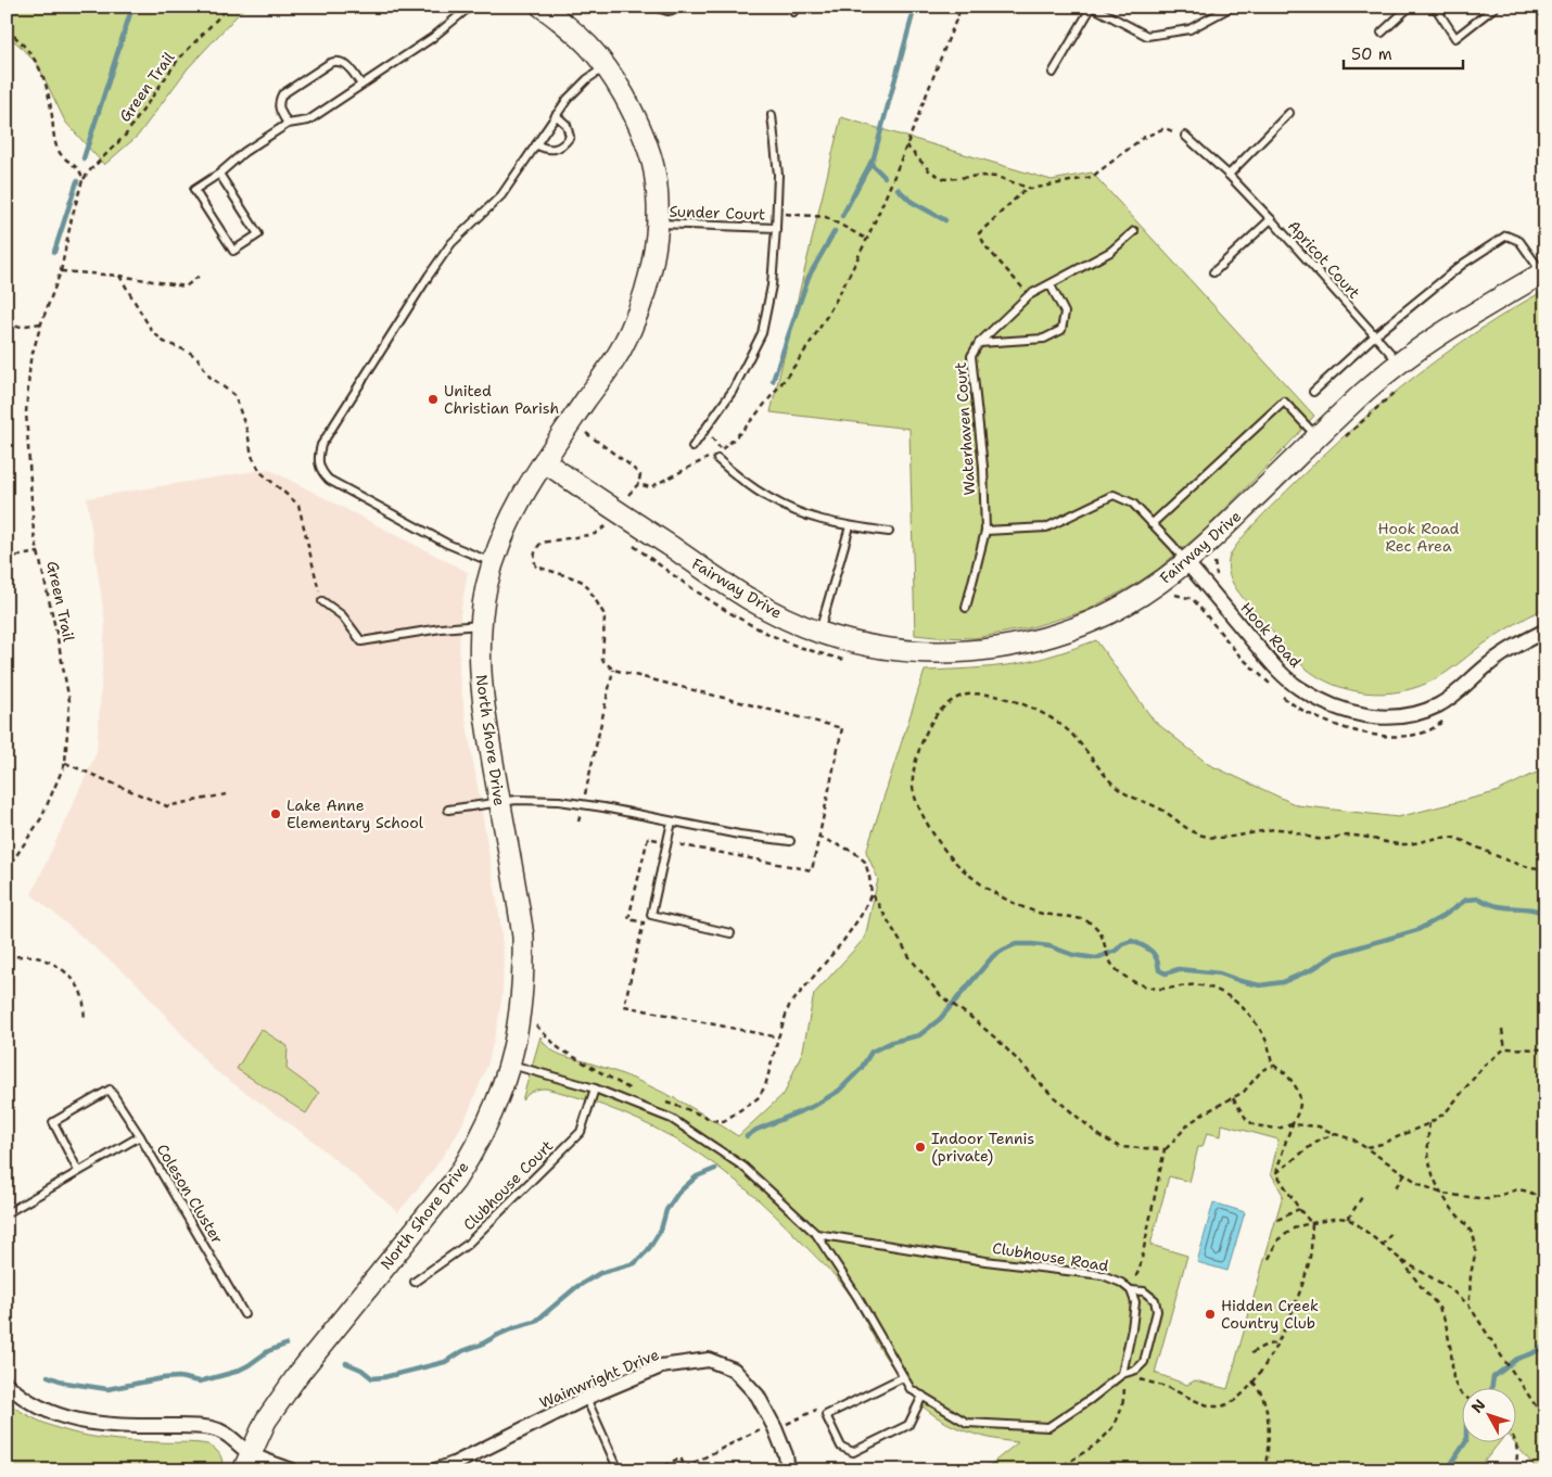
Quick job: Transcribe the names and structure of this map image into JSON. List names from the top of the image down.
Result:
{
  "streets": {
    "street": [
      "Fairway Drive",
      "Hook Road",
      "North Shore Drive",
      "Wainwright Drive"
    ],
    "lane": [
      "Sunder Court",
      "Apricot Court",
      "Waterhaven Court",
      "Clubhouse Court",
      "Coleson Cluster",
      "Clubhouse Road"
    ],
    "path": ["Green Trail"]
  },
  "crossings": [
    ["Sunder Court", "North Shore Drive"],
    ["Apricot Court", "Fairway Drive"],
    ["Fairway Drive", "Hook Road"],
    ["Fairway Drive", "North Shore Drive"]
  ],
  "parks": ["Hook Road Rec Area"],
  "places": [
    "United Christian Parish",
    "Lake Anne Elementary School",
    "Indoor Tennis (private)",
    "Hidden Creek Country Club"
  ],
  "scale_bar": "50 m",
  "north": "top left"
}
